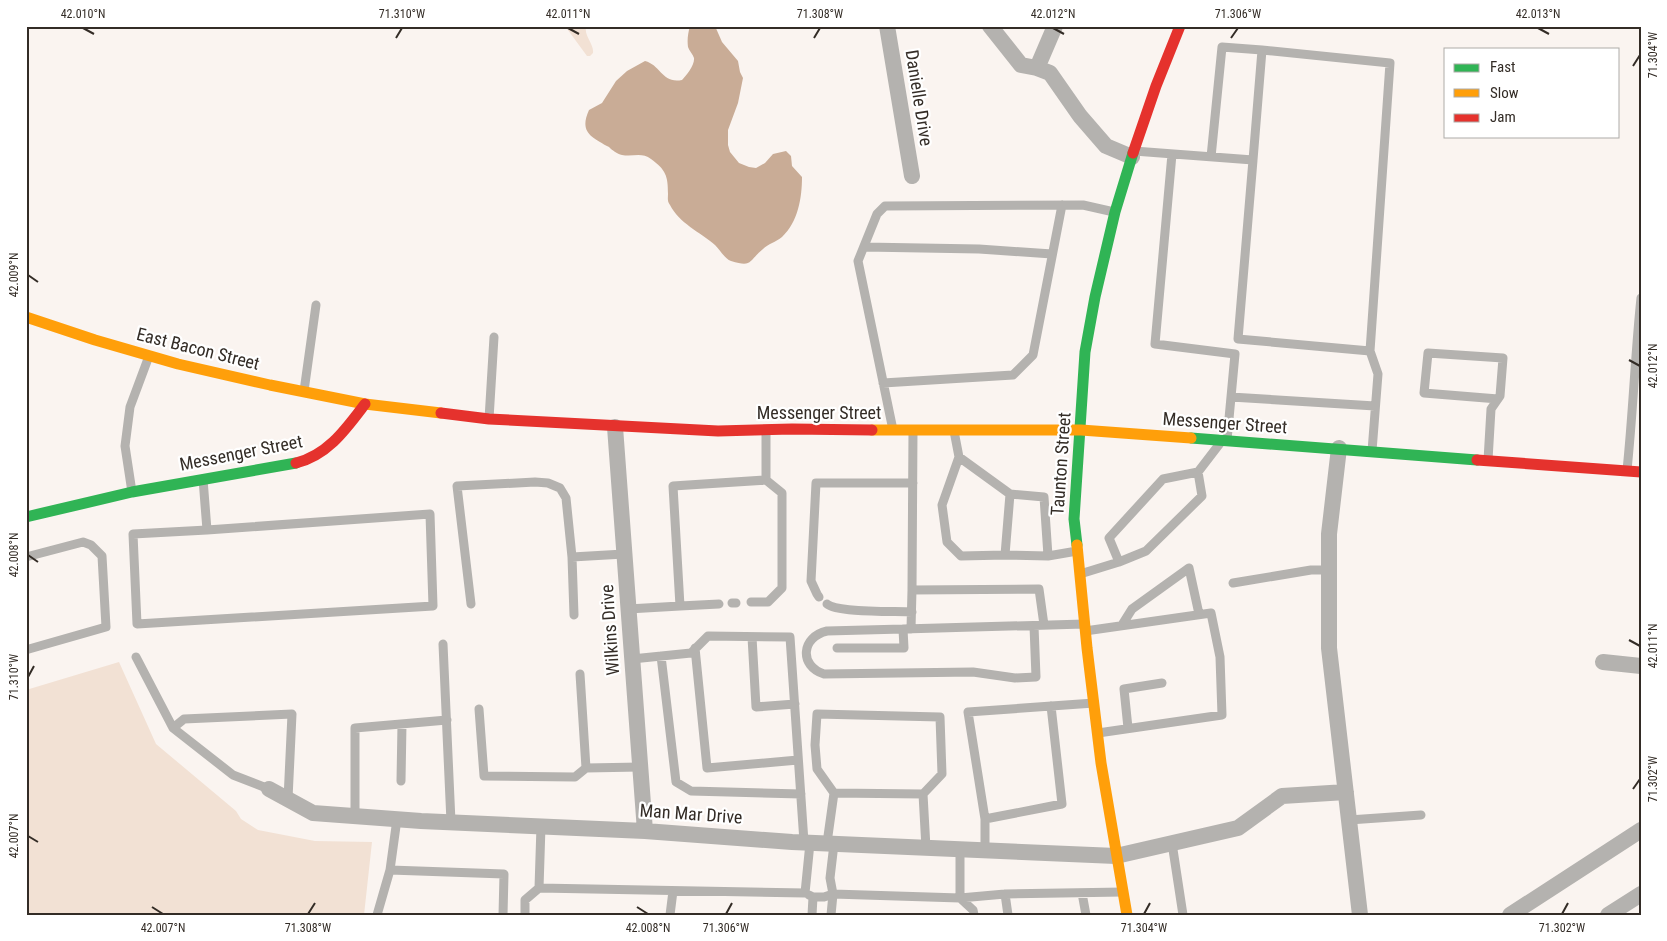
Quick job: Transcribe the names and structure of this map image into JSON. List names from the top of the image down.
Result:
{
  "streets": {
    "main road": ["East Bacon Street", "Messenger Street", "Taunton Street"],
    "street": ["Danielle Drive", "Wilkins Drive", "Man Mar Drive"]
  },
  "crossings": [
    ["East Bacon Street", "Messenger Street"],
    ["Messenger Street", "Taunton Street"],
    ["Messenger Street", "Wilkins Drive"],
    ["Taunton Street", "Man Mar Drive"],
    ["Wilkins Drive", "Man Mar Drive"]
  ],
  "legend": ["Fast", "Slow", "Jam"],
  "coordinates": [
    "42.010°N",
    "71.310°W",
    "42.011°N",
    "71.308°W",
    "42.012°N",
    "71.306°W",
    "42.013°N",
    "71.304°W",
    "42.009°N",
    "42.008°N",
    "71.302°W",
    "42.007°N"
  ]
}
